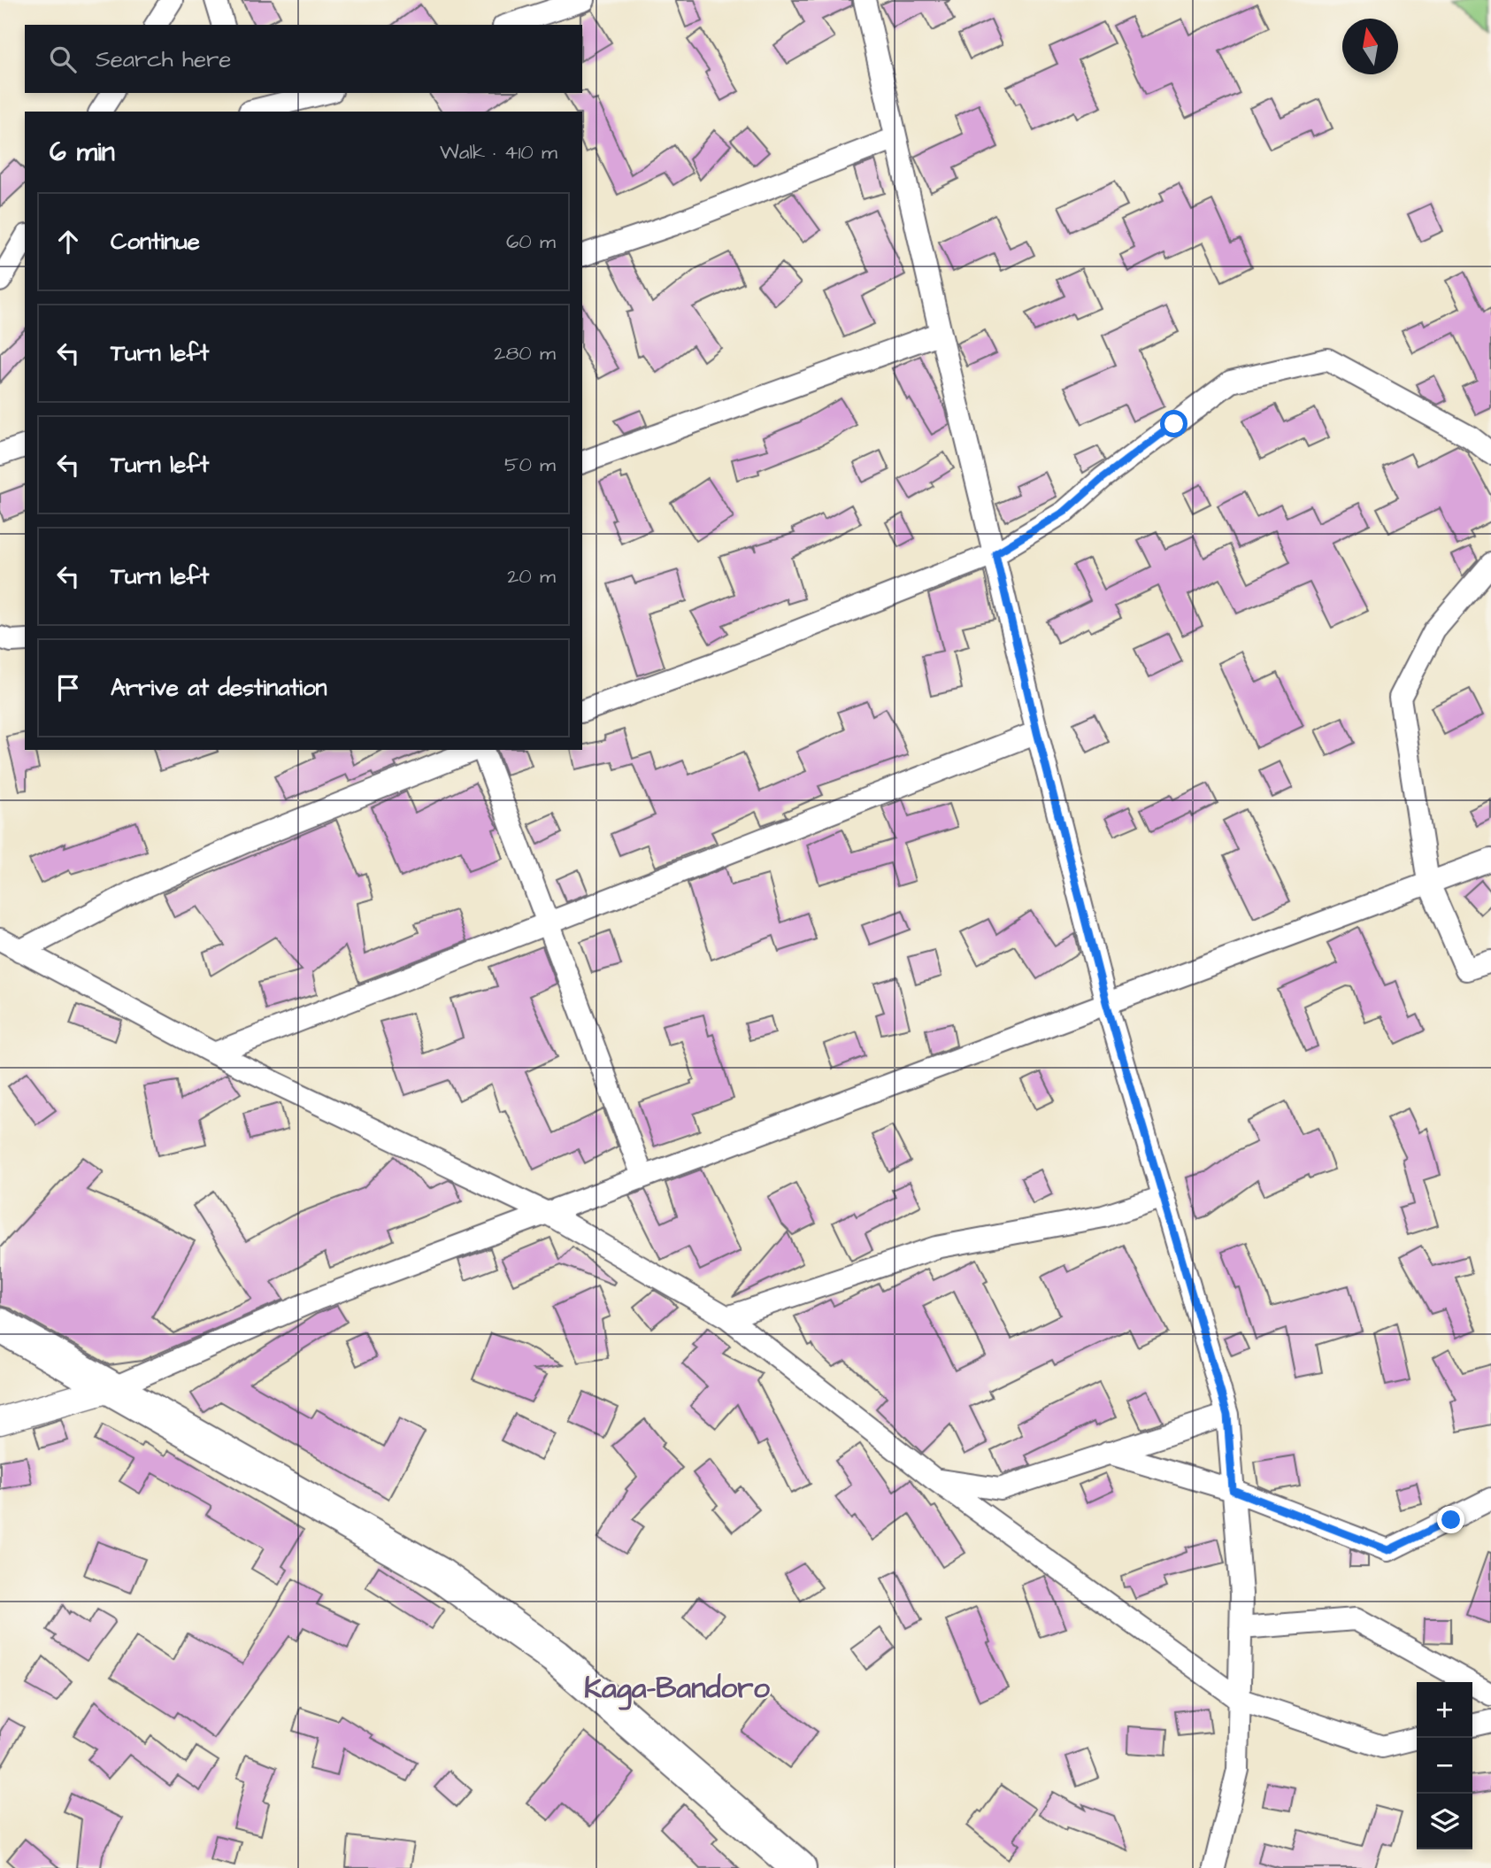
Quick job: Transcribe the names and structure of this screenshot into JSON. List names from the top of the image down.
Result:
{
  "districts": ["Kaga-Bandoro"],
  "north": "top",
  "page": {
    "search": "Search here",
    "heading": ["6 min", "Walk · 410 m"],
    "list": [
      ["Continue", "60 m"],
      ["Turn left", "280 m"],
      ["Turn left", "50 m"],
      ["Turn left", "20 m"],
      "Arrive at destination"
    ],
    "map_buttons": ["+", "−"]
  }
}
